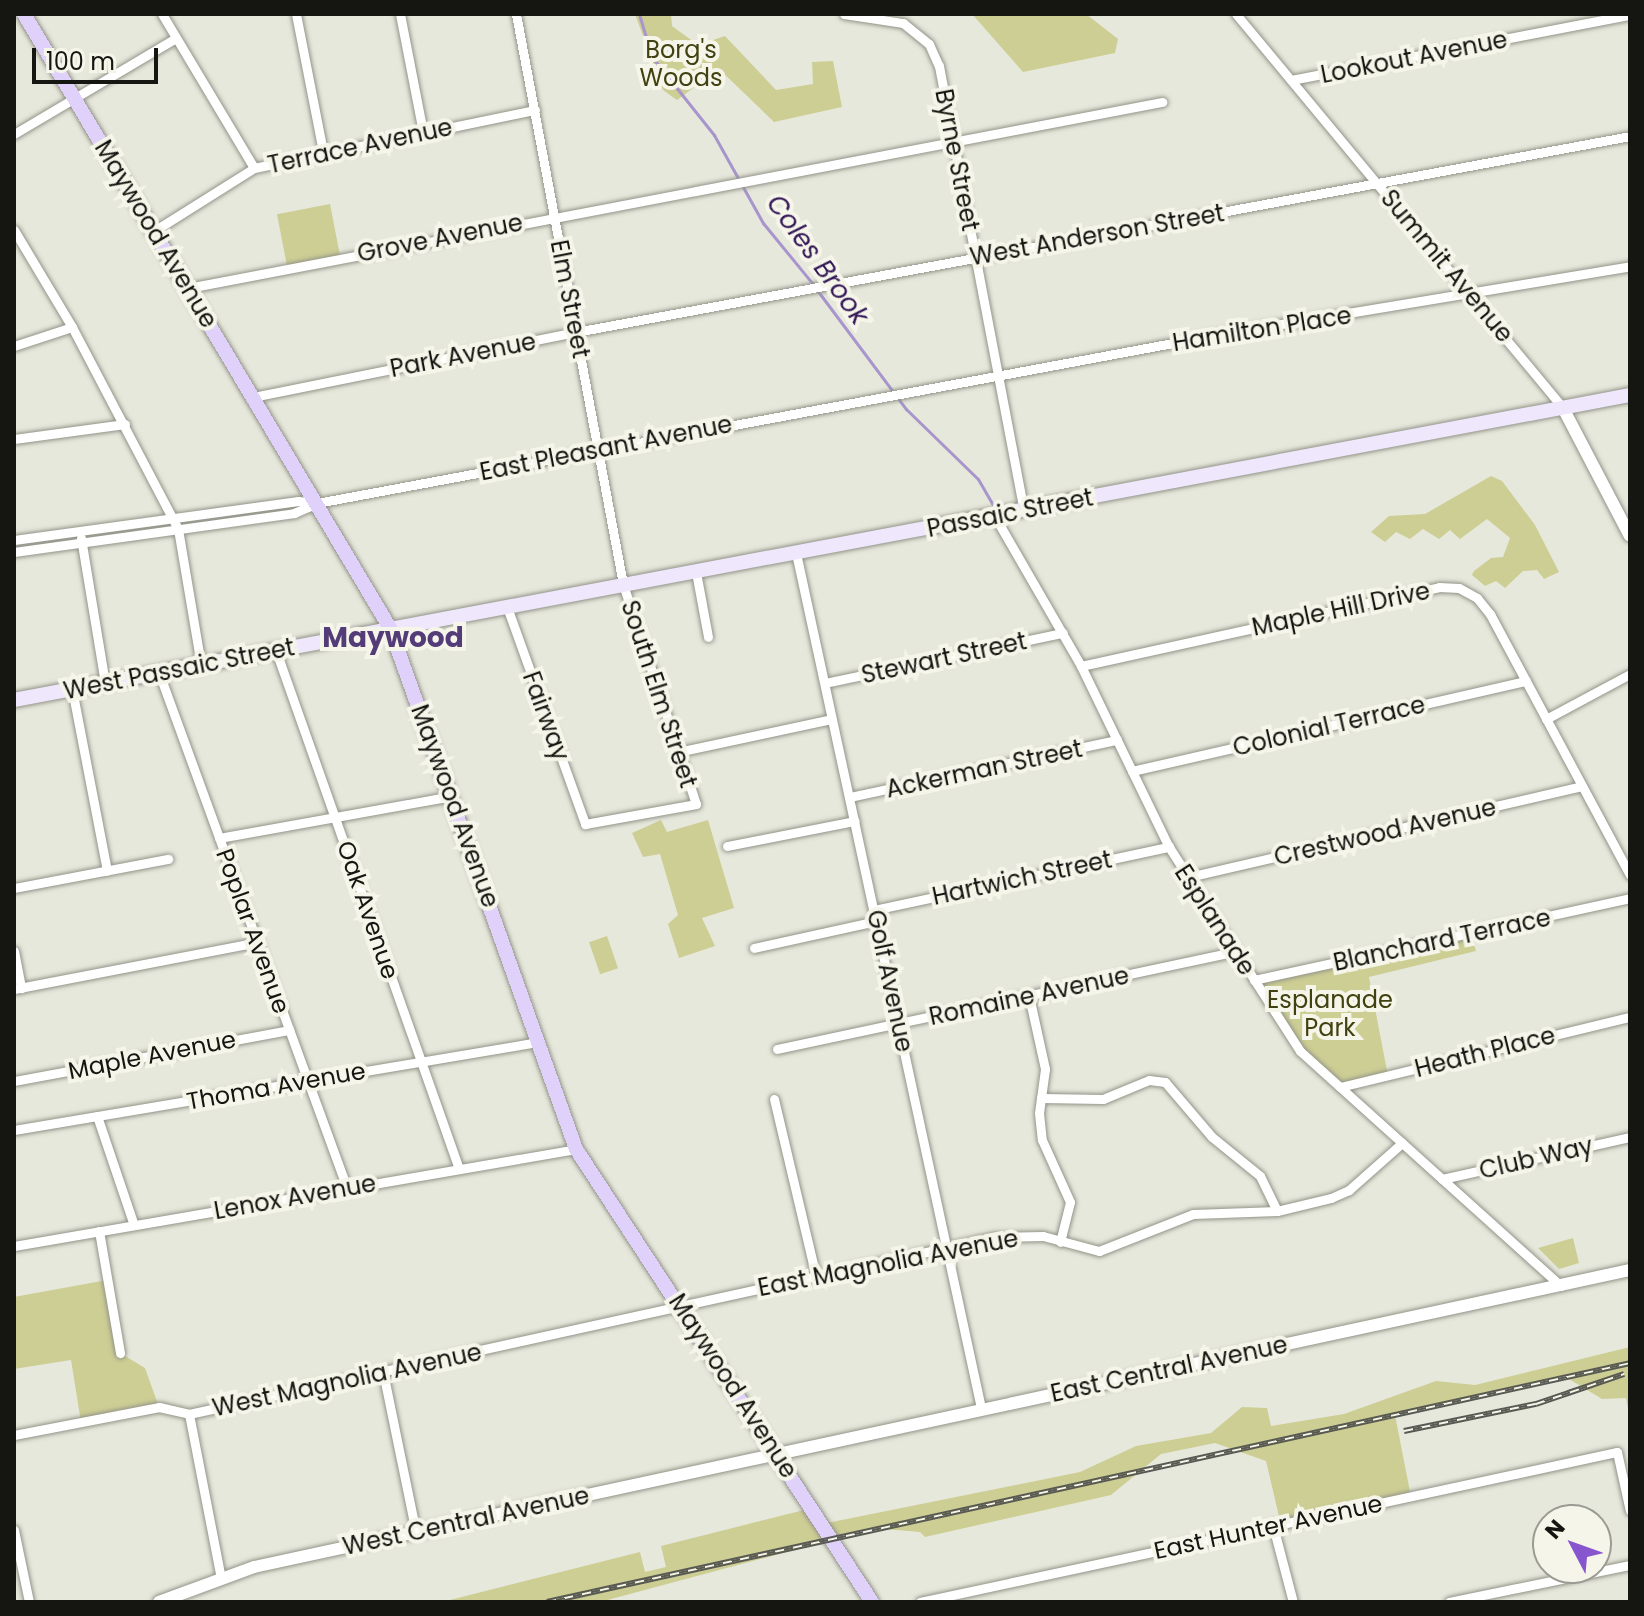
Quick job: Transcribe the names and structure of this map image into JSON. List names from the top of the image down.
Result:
{
  "streets": {
    "main road": ["Maywood Avenue", "Passaic Street", "West Passaic Street"],
    "street": [
      "Lookout Avenue",
      "Terrace Avenue",
      "Byrne Street",
      "West Anderson Street",
      "Grove Avenue",
      "Summit Avenue",
      "Elm Street",
      "Hamilton Place",
      "Park Avenue",
      "East Pleasant Avenue",
      "Maple Hill Drive",
      "Stewart Street",
      "South Elm Street",
      "Fairway",
      "Colonial Terrace",
      "Ackerman Street",
      "Crestwood Avenue",
      "Hartwich Street",
      "Oak Avenue",
      "Esplanade",
      "Poplar Avenue",
      "Blanchard Terrace",
      "Golf Avenue",
      "Romaine Avenue",
      "Heath Place",
      "Maple Avenue",
      "Thoma Avenue",
      "Club Way",
      "Lenox Avenue",
      "East Magnolia Avenue",
      "East Central Avenue",
      "West Magnolia Avenue",
      "West Central Avenue",
      "East Hunter Avenue"
    ]
  },
  "crossings": [
    ["Lookout Avenue", "Summit Avenue"],
    ["Terrace Avenue", "Maywood Avenue"],
    ["Terrace Avenue", "Elm Street"],
    ["Byrne Street", "West Anderson Street"],
    ["Byrne Street", "Grove Avenue"],
    ["Byrne Street", "Hamilton Place"],
    ["Byrne Street", "Passaic Street"],
    ["Maywood Avenue", "Grove Avenue"],
    ["Maywood Avenue", "Park Avenue"],
    ["Maywood Avenue", "East Pleasant Avenue"],
    ["Maywood Avenue", "Passaic Street"],
    ["Maywood Avenue", "West Passaic Street"],
    ["Maywood Avenue", "Thoma Avenue"],
    ["Maywood Avenue", "Lenox Avenue"],
    ["Maywood Avenue", "East Magnolia Avenue"],
    ["Maywood Avenue", "East Central Avenue"],
    ["Maywood Avenue", "West Magnolia Avenue"],
    ["Maywood Avenue", "West Central Avenue"],
    ["West Anderson Street", "Summit Avenue"],
    ["West Anderson Street", "Park Avenue"],
    ["Grove Avenue", "Elm Street"],
    ["Summit Avenue", "Hamilton Place"],
    ["Summit Avenue", "Passaic Street"],
    ["Elm Street", "Park Avenue"],
    ["Elm Street", "East Pleasant Avenue"],
    ["Elm Street", "Passaic Street"],
    ["Elm Street", "South Elm Street"],
    ["Hamilton Place", "East Pleasant Avenue"],
    ["Passaic Street", "West Passaic Street"],
    ["Passaic Street", "South Elm Street"],
    ["Passaic Street", "Fairway"],
    ["Passaic Street", "Esplanade"],
    ["Passaic Street", "Golf Avenue"],
    ["Maple Hill Drive", "Colonial Terrace"],
    ["Maple Hill Drive", "Crestwood Avenue"],
    ["Maple Hill Drive", "Esplanade"],
    ["Stewart Street", "Esplanade"],
    ["Stewart Street", "Golf Avenue"],
    ["West Passaic Street", "Oak Avenue"],
    ["West Passaic Street", "Poplar Avenue"],
    ["South Elm Street", "Fairway"],
    ["Colonial Terrace", "Esplanade"],
    ["Ackerman Street", "Esplanade"],
    ["Ackerman Street", "Golf Avenue"],
    ["Crestwood Avenue", "Esplanade"],
    ["Hartwich Street", "Esplanade"],
    ["Hartwich Street", "Golf Avenue"],
    ["Oak Avenue", "Thoma Avenue"],
    ["Oak Avenue", "Lenox Avenue"],
    ["Esplanade", "Blanchard Terrace"],
    ["Esplanade", "Romaine Avenue"],
    ["Esplanade", "Heath Place"],
    ["Esplanade", "Club Way"],
    ["Esplanade", "East Magnolia Avenue"],
    ["Esplanade", "East Central Avenue"],
    ["Poplar Avenue", "Maple Avenue"],
    ["Poplar Avenue", "Thoma Avenue"],
    ["Poplar Avenue", "Lenox Avenue"],
    ["Golf Avenue", "Romaine Avenue"],
    ["Golf Avenue", "East Magnolia Avenue"],
    ["Golf Avenue", "East Central Avenue"],
    ["East Magnolia Avenue", "West Magnolia Avenue"],
    ["East Central Avenue", "West Central Avenue"]
  ],
  "districts": ["Maywood"],
  "water": ["Coles Brook"],
  "parks": ["Borg's Woods", "Esplanade Park"],
  "scale_bar": "100 m",
  "north": "top left"
}
